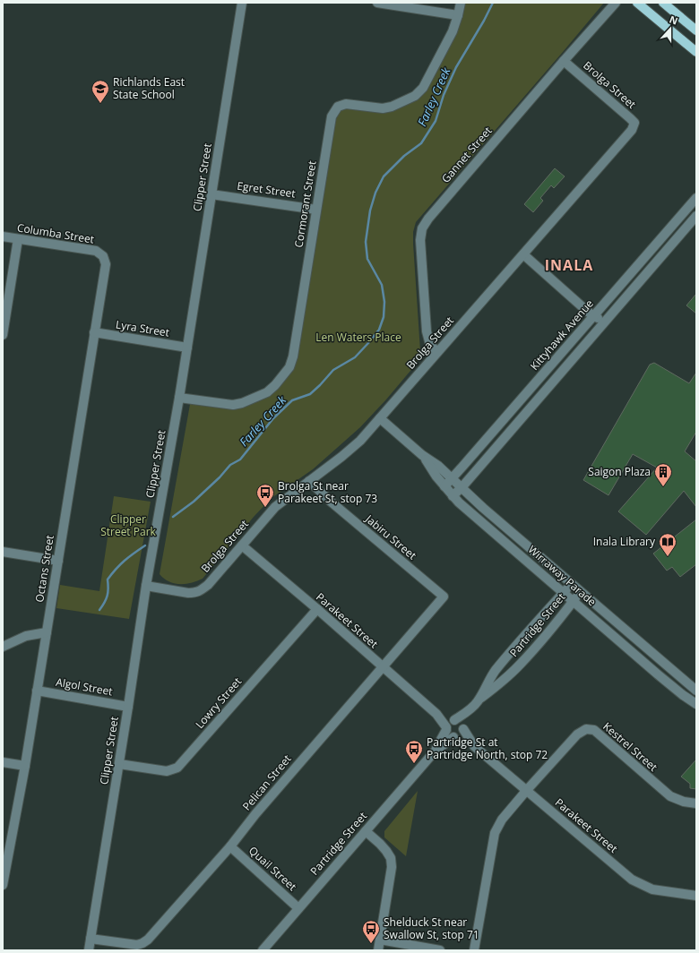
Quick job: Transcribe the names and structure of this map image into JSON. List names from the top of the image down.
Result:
{
  "streets": {
    "street": [
      "Brolga Street",
      "Gannet Street",
      "Clipper Street",
      "Egret Street",
      "Cormorant Street",
      "Columba Street",
      "Lyra Street",
      "Kittyhawk Avenue",
      "Jabiru Street",
      "Octans Street",
      "Wirraway Parade",
      "Parakeet Street",
      "Partridge Street",
      "Algol Street",
      "Lowry Street",
      "Kestrel Street",
      "Pelican Street",
      "Quail Street"
    ]
  },
  "crossings": [
    ["Brolga Street", "Gannet Street"],
    ["Brolga Street", "Clipper Street"],
    ["Brolga Street", "Jabiru Street"],
    ["Brolga Street", "Wirraway Parade"],
    ["Brolga Street", "Parakeet Street"],
    ["Clipper Street", "Egret Street"],
    ["Clipper Street", "Cormorant Street"],
    ["Clipper Street", "Lyra Street"],
    ["Clipper Street", "Algol Street"],
    ["Clipper Street", "Lowry Street"],
    ["Clipper Street", "Pelican Street"],
    ["Egret Street", "Cormorant Street"],
    ["Columba Street", "Octans Street"],
    ["Lyra Street", "Octans Street"],
    ["Kittyhawk Avenue", "Wirraway Parade"],
    ["Jabiru Street", "Pelican Street"],
    ["Octans Street", "Algol Street"],
    ["Wirraway Parade", "Partridge Street"],
    ["Parakeet Street", "Partridge Street"],
    ["Parakeet Street", "Lowry Street"],
    ["Parakeet Street", "Kestrel Street"],
    ["Parakeet Street", "Pelican Street"],
    ["Partridge Street", "Quail Street"],
    ["Pelican Street", "Quail Street"]
  ],
  "districts": ["INALA"],
  "water": ["Farley Creek"],
  "parks": ["Len Waters Place", "Clipper Street Park"],
  "places": {
    "school or university": ["Richlands East State School"],
    "building": ["Saigon Plaza"],
    "bus stop": ["Brolga St near Parakeet St, stop 73", "Partridge St at Partridge North, stop 72", "Shelduck St near Swallow St, stop 71"],
    "library": ["Inala Library"]
  },
  "north": "top"
}
